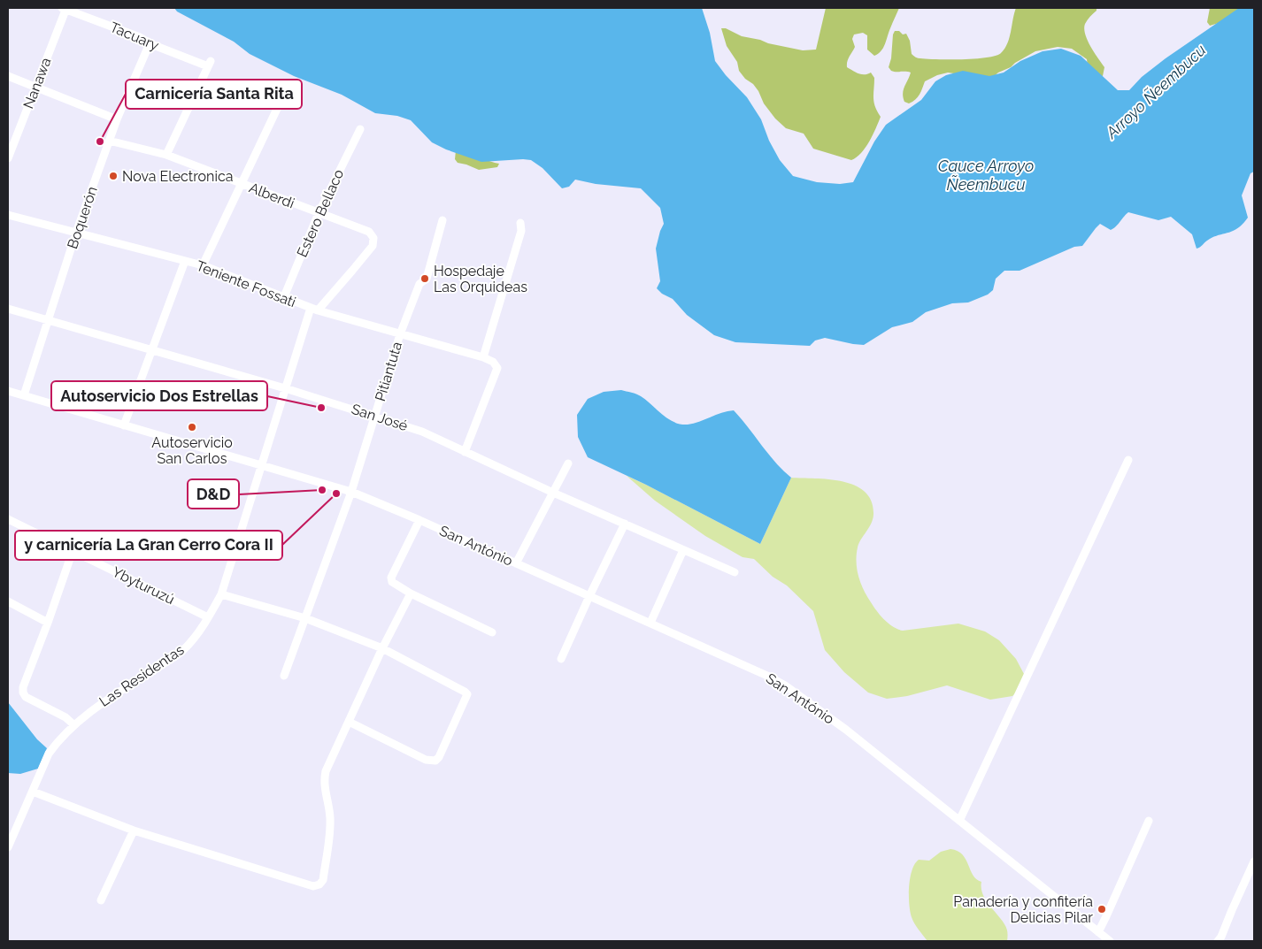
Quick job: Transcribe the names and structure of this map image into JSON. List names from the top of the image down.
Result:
{
  "streets": {
    "street": [
      "Tacuary",
      "Nanawa",
      "Alberdi",
      "Estero Bellaco",
      "Boquerón",
      "Teniente Fossati",
      "Pitiantuta",
      "San José",
      "San António",
      "Ybyturuzú",
      "Las Residentas"
    ]
  },
  "crossings": [
    ["Tacuary", "Nanawa"],
    ["Tacuary", "Alberdi"],
    ["Tacuary", "Boquerón"],
    ["Alberdi", "Estero Bellaco"],
    ["Alberdi", "Boquerón"],
    ["Alberdi", "Teniente Fossati"],
    ["Alberdi", "Las Residentas"],
    ["Estero Bellaco", "Teniente Fossati"],
    ["Boquerón", "Teniente Fossati"],
    ["Boquerón", "San José"],
    ["Boquerón", "San António"],
    ["Teniente Fossati", "Pitiantuta"],
    ["Teniente Fossati", "Las Residentas"],
    ["Pitiantuta", "San José"],
    ["Pitiantuta", "San António"],
    ["San José", "Las Residentas"],
    ["San António", "Las Residentas"],
    ["Ybyturuzú", "Las Residentas"]
  ],
  "water": ["Arroyo Ñeembucu", "Cauce Arroyo Ñeembucu"],
  "places": [
    "Carnicería Santa Rita",
    "Nova Electronica",
    "Hospedaje Las Orquideas",
    "Autoservicio Dos Estrellas",
    "Autoservicio San Carlos",
    "D&D",
    "y carnicería La Gran Cerro Cora II",
    "Panadería y confitería Delicias Pilar"
  ]
}
